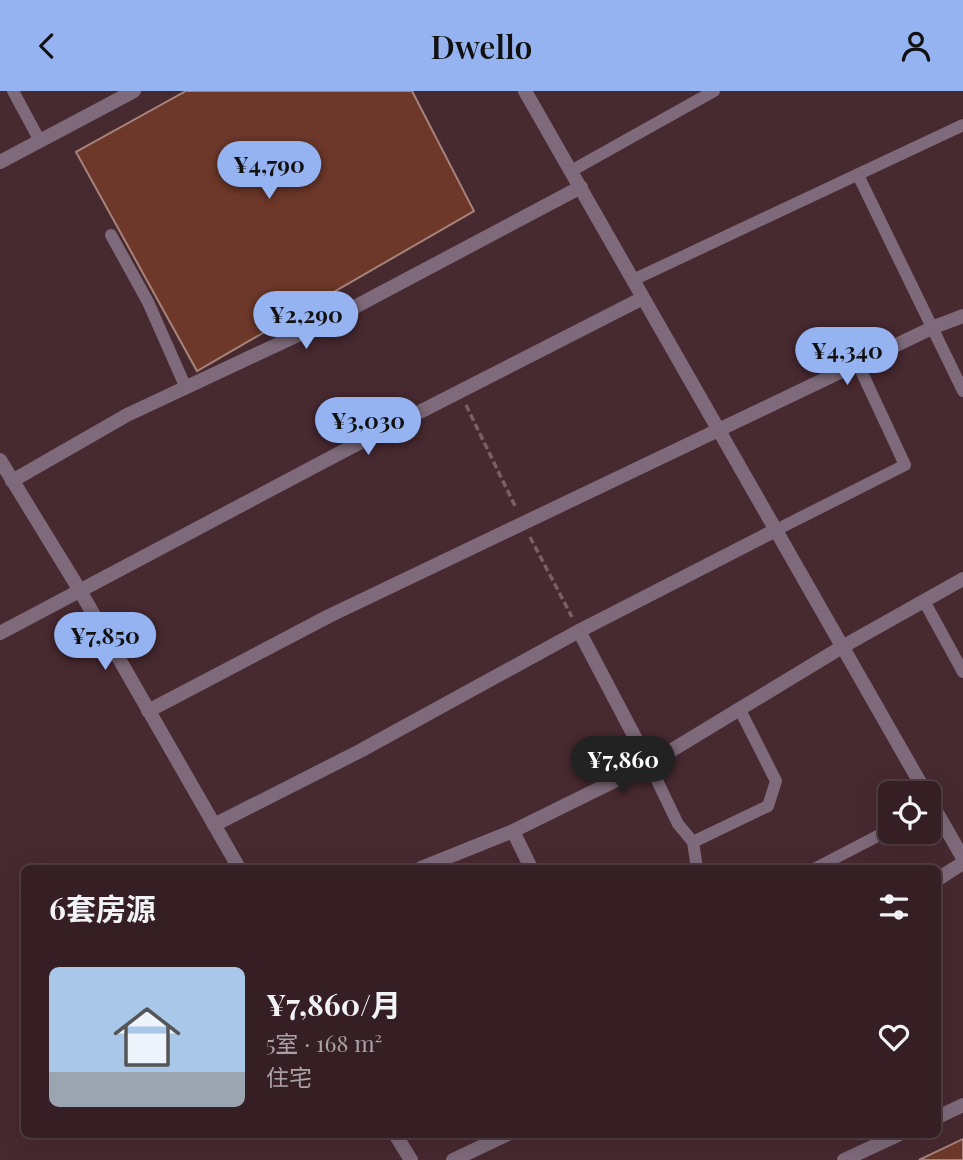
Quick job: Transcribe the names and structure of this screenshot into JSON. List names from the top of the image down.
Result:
{
  "page": {
    "header": "Dwello",
    "price": [
      "¥4,790",
      "¥2,290",
      "¥4,340",
      "¥3,030",
      "¥7,850",
      "¥7,860"
    ],
    "heading": "6套房源",
    "list": [
      {
        "name": "¥7,860/月",
        "note": "5室 · 168 m² · 住宅"
      }
    ]
  }
}
